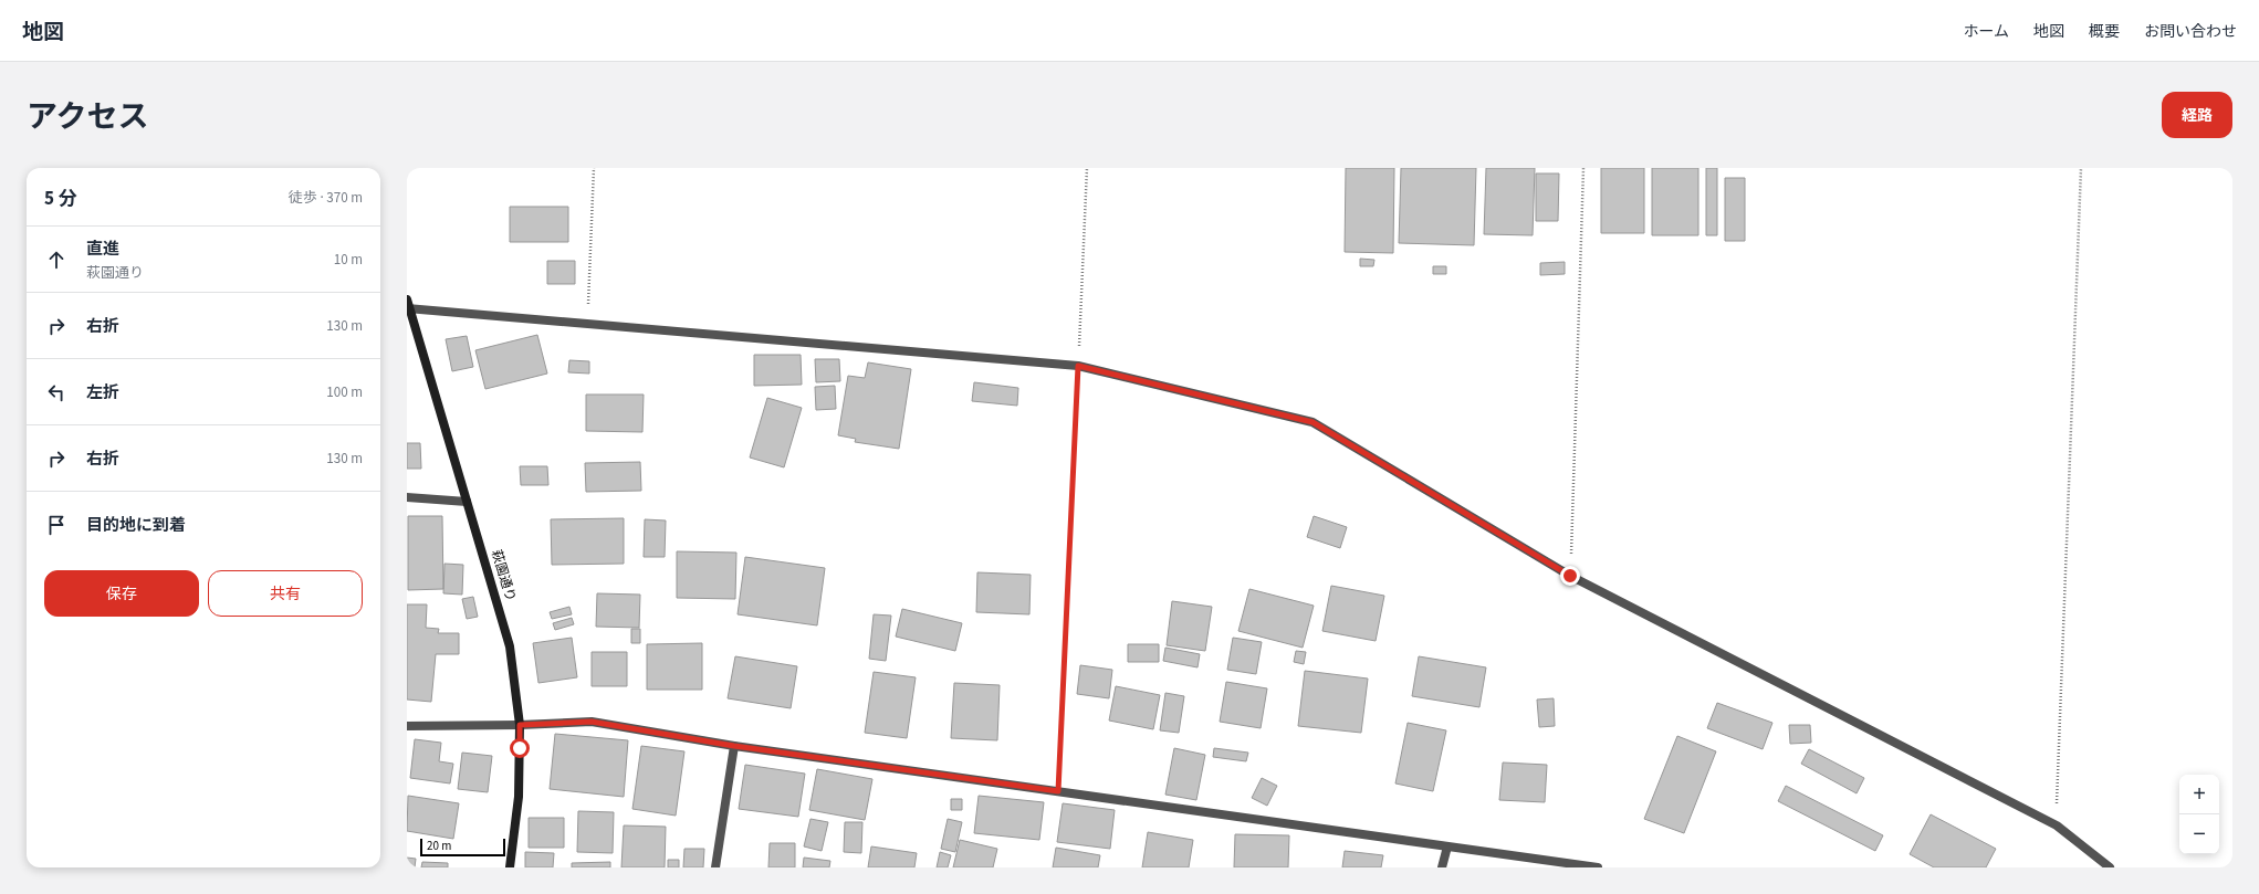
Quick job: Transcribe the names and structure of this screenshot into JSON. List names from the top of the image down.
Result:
{
  "streets": {
    "street": ["萩園通り"]
  },
  "scale_bar": "20 m",
  "page": {
    "header": "地図",
    "nav": [
      "ホーム",
      "地図",
      "概要",
      "お問い合わせ"
    ],
    "title": "アクセス",
    "buttons": [
      "経路",
      ["保存", "共有"]
    ],
    "heading": ["5 分", "徒歩 · 370 m"],
    "list": [
      ["直進", "萩園通り", "10 m"],
      ["右折", "130 m"],
      ["左折", "100 m"],
      ["右折", "130 m"],
      "目的地に到着"
    ],
    "map_buttons": ["+", "−"],
    "scale": "20 m"
  }
}
